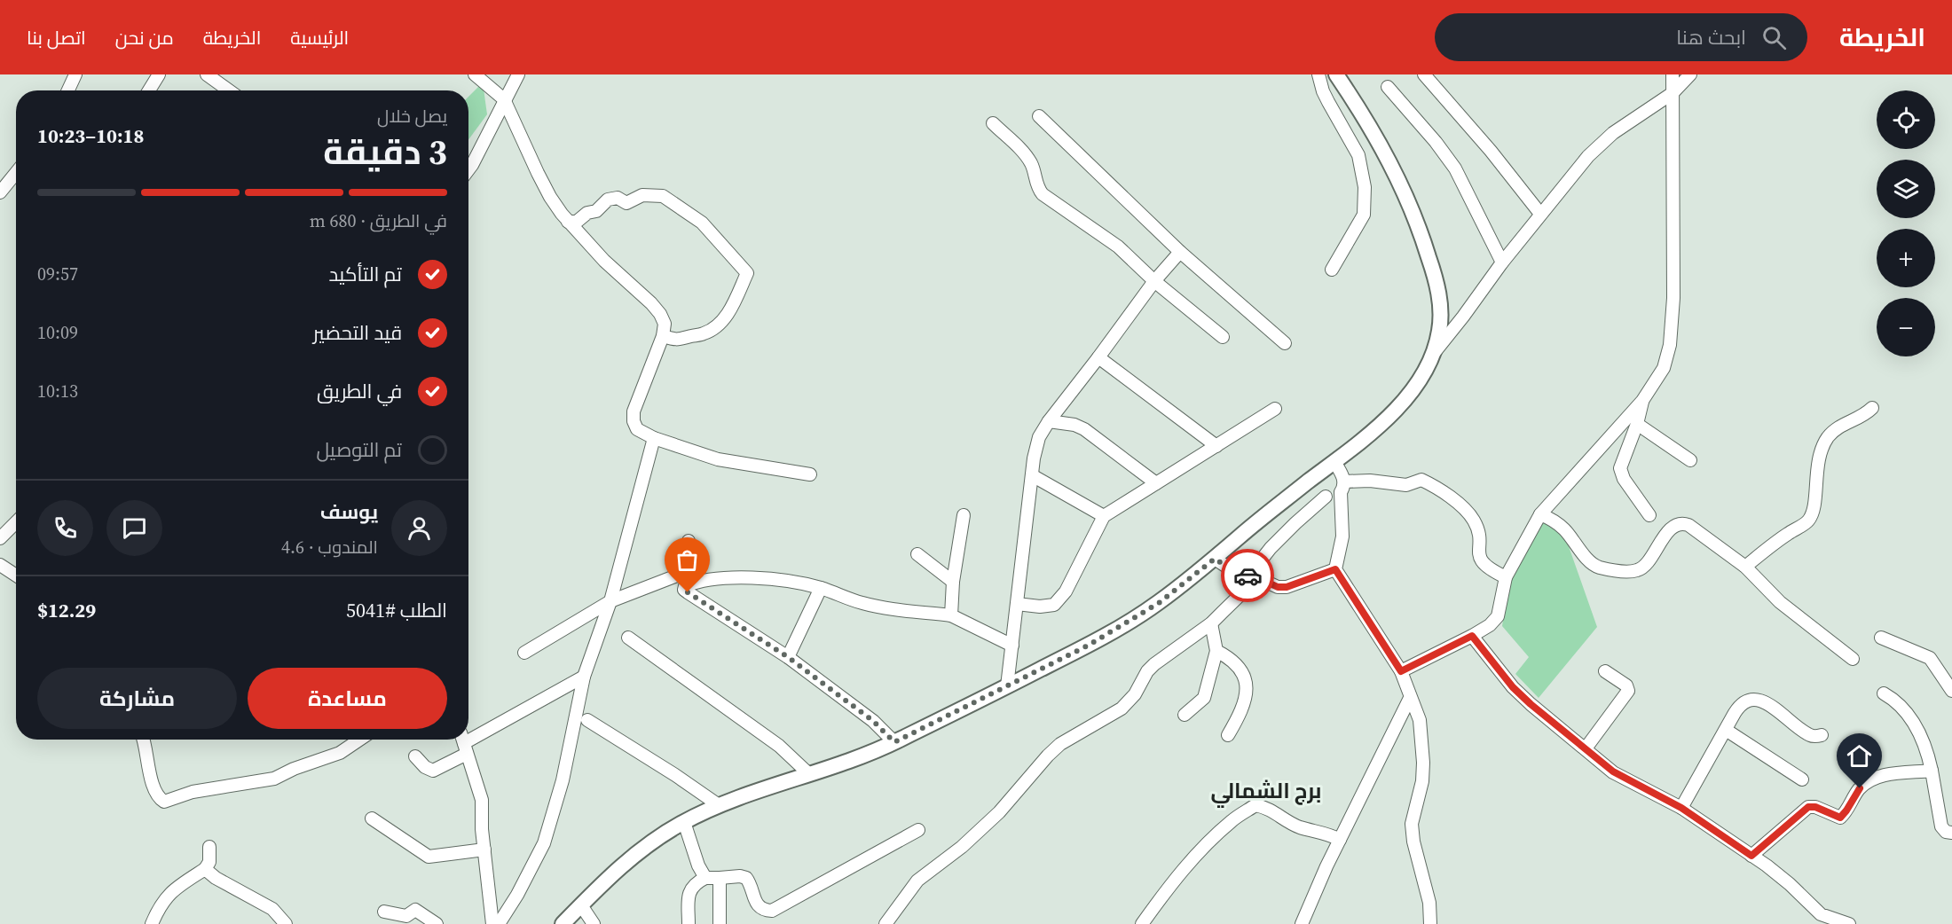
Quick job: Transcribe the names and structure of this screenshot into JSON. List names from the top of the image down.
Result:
{
  "districts": ["برج الشمالي"],
  "page": {
    "header": "الخريطة",
    "search": "ابحث هنا",
    "nav": [
      "الرئيسية",
      "الخريطة",
      "من نحن",
      "اتصل بنا"
    ],
    "map_buttons": ["+", "−"],
    "heading": ["3 دقيقة", "يصل خلال", "10:18–10:23"],
    "panel": [
      "يوسف",
      "المندوب · 4.6",
      "الطلب #5041",
      "$12.29"
    ],
    "bar": "في الطريق · 680 m",
    "list": [
      ["تم التأكيد", "09:57"],
      ["قيد التحضير", "10:09"],
      ["في الطريق", "10:13"],
      "تم التوصيل"
    ],
    "buttons": ["مساعدة", "مشاركة"]
  }
}
